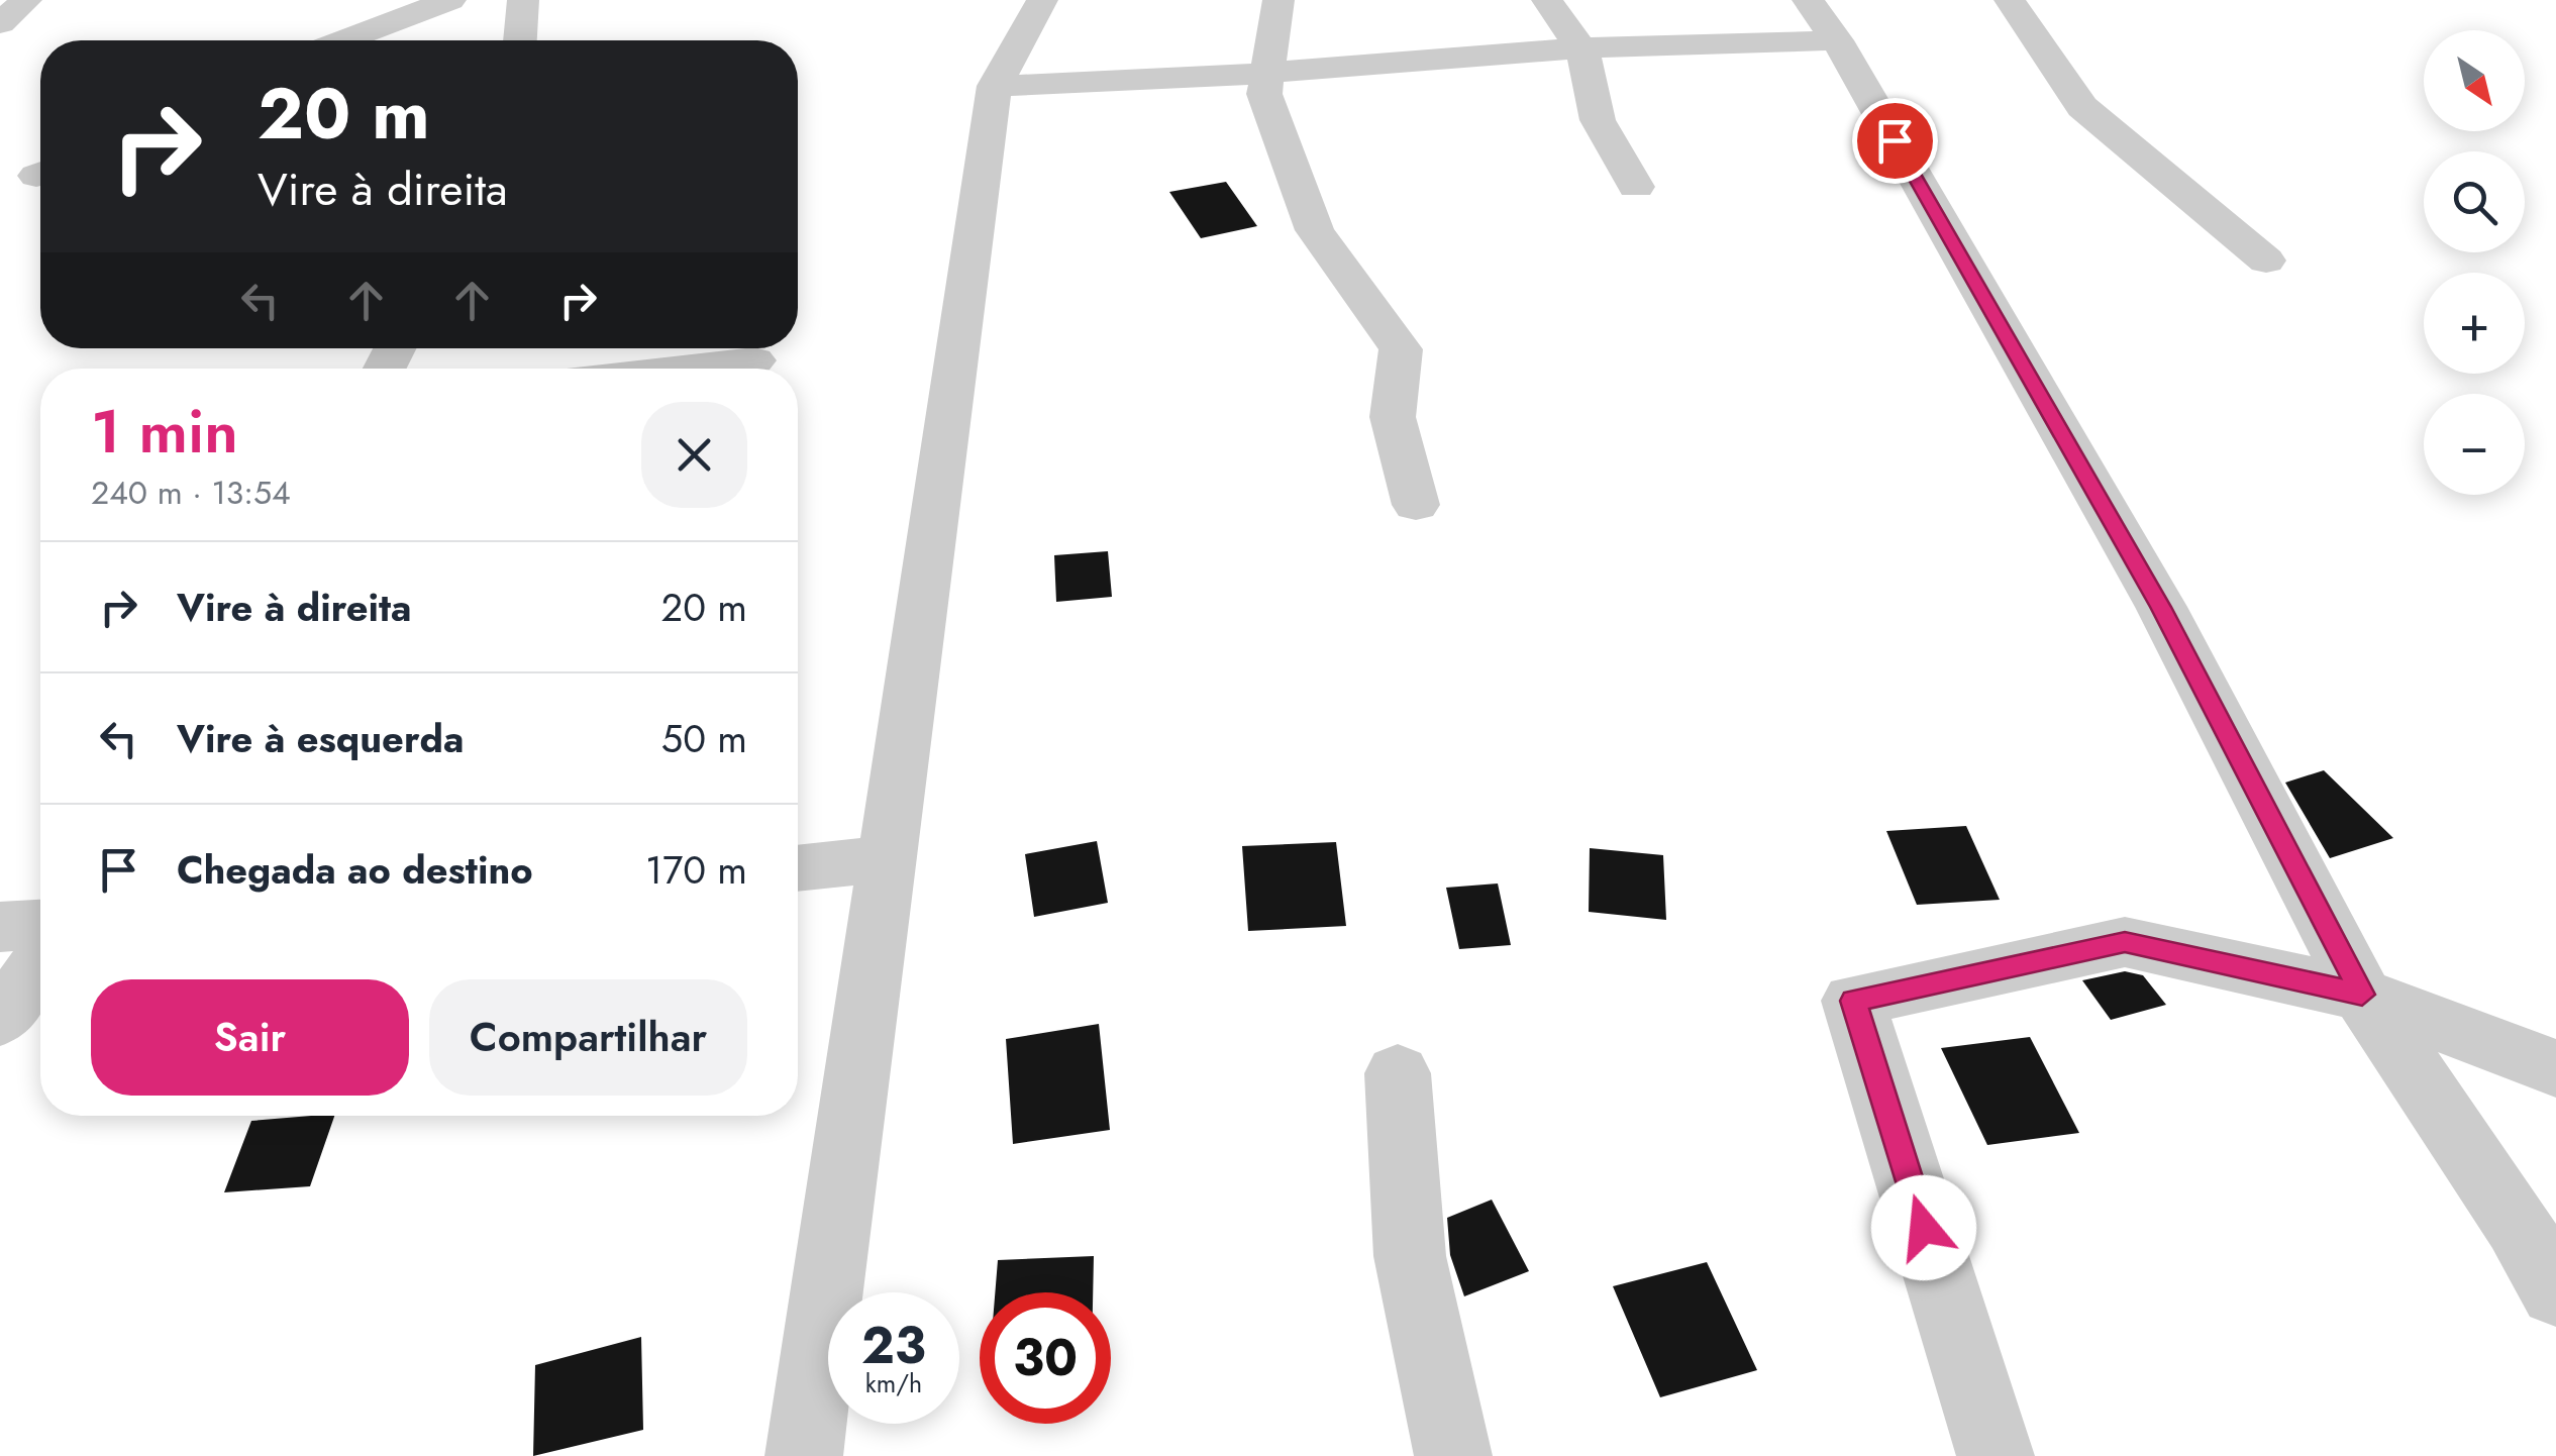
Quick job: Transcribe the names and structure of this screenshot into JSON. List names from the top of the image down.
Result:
{
  "north": "bottom right",
  "page": {
    "map_buttons": ["+", "−"],
    "turn": ["20 m", "Vire à direita"],
    "heading": ["1 min", "240 m · 13:54"],
    "list": [
      {
        "name": "Vire à direita",
        "value": "20 m"
      },
      {
        "name": "Vire à esquerda",
        "value": "50 m"
      },
      {
        "name": "Chegada ao destino",
        "value": "170 m"
      }
    ],
    "buttons": ["Sair", "Compartilhar"],
    "speed": "23 km/h",
    "limit": "30"
  }
}
